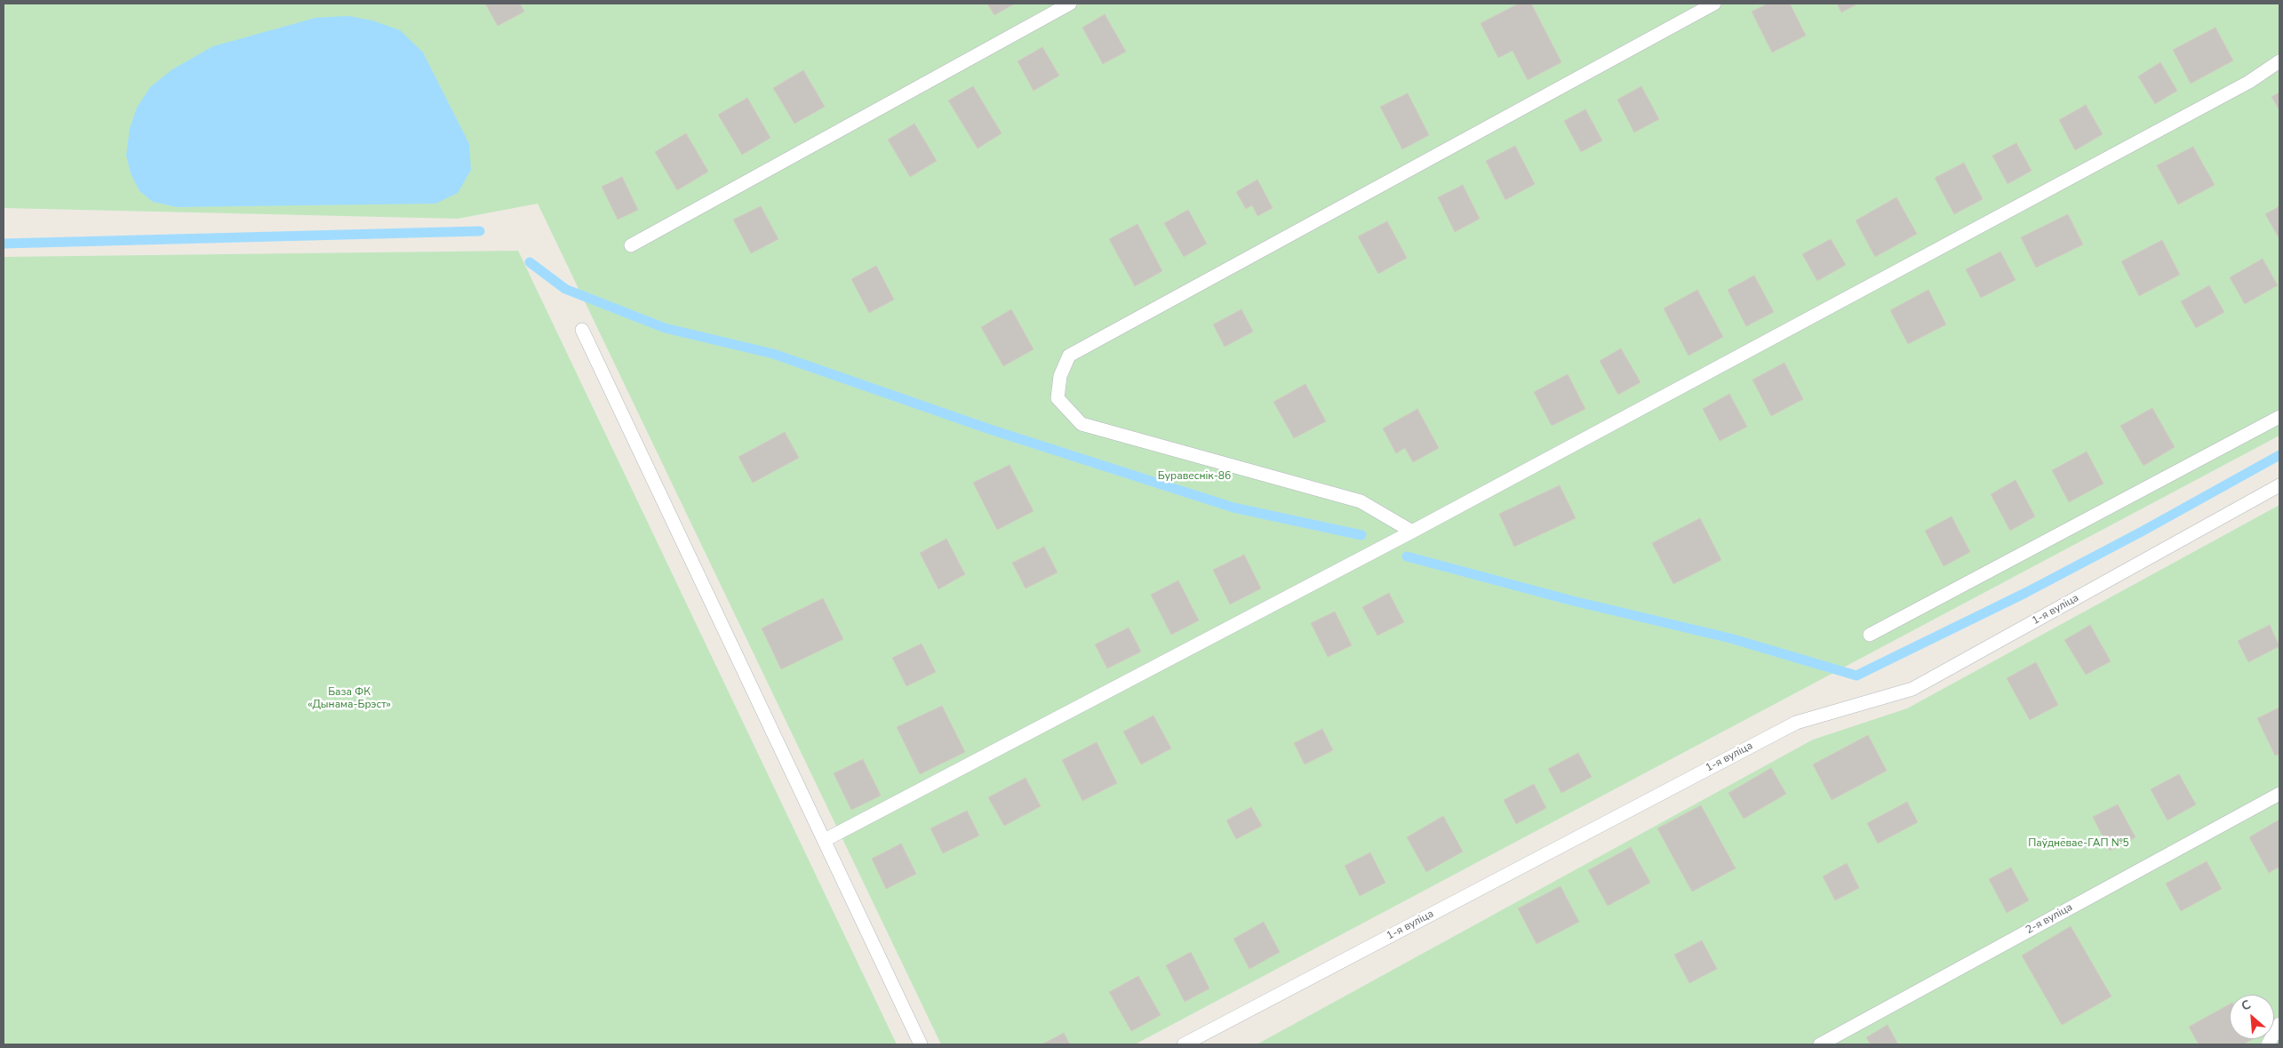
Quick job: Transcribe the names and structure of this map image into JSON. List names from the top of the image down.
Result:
{
  "streets": {
    "lane": ["1-я вуліца", "2-я вуліца"]
  },
  "parks": ["Буравеснік-86", "База ФК «Дынама-Брэст»", "Паўднёвае-ГАП №5"],
  "north": "top left"
}
